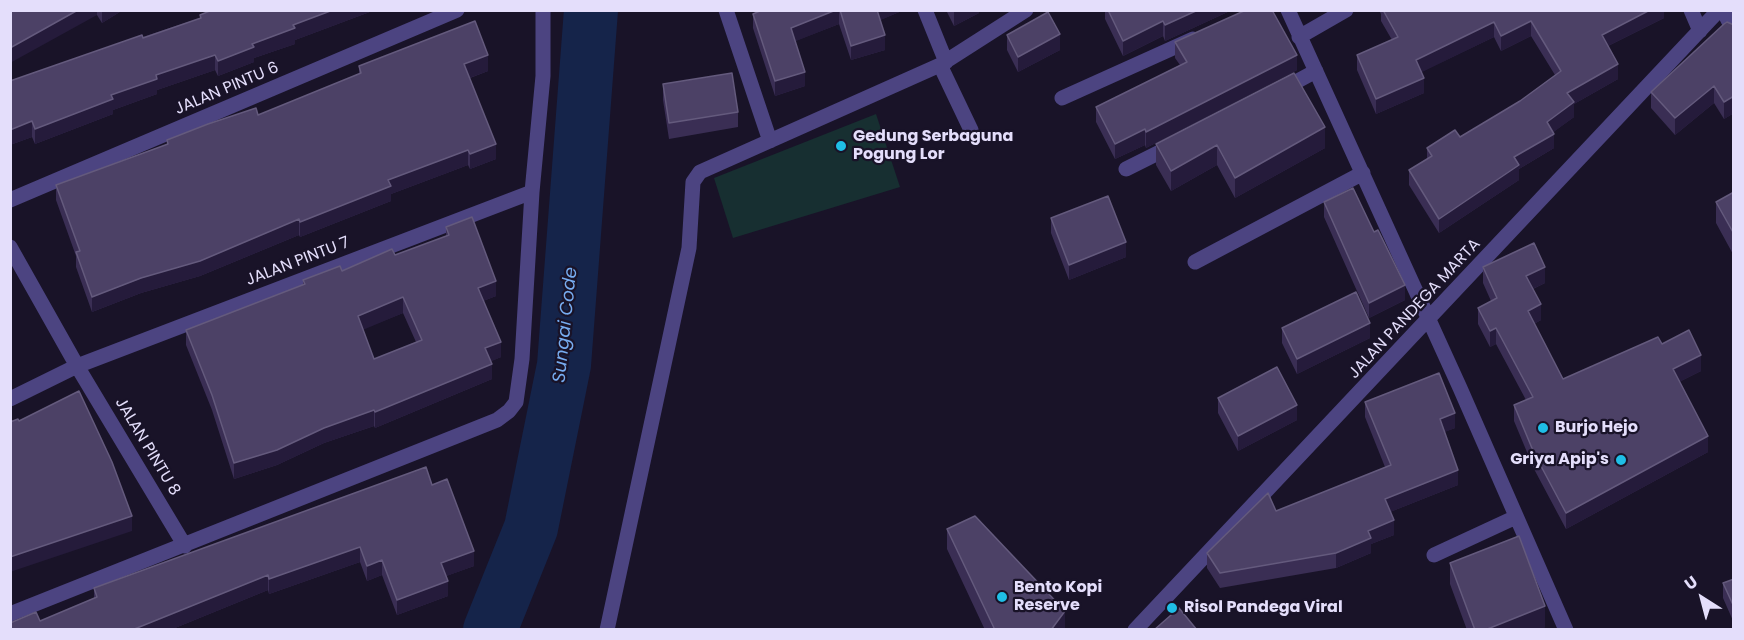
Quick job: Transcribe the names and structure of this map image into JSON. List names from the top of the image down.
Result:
{
  "streets": {
    "street": [
      "JALAN PINTU 6",
      "JALAN PINTU 7",
      "JALAN PANDEGA MARTA",
      "JALAN PINTU 8"
    ]
  },
  "crossings": [
    ["JALAN PINTU 7", "JALAN PINTU 8"]
  ],
  "water": ["Sungai Code"],
  "places": [
    "Gedung Serbaguna Pogung Lor",
    "Burjo Hejo",
    "Griya Apip's",
    "Bento Kopi Reserve",
    "Risol Pandega Viral"
  ],
  "north": "top left"
}
